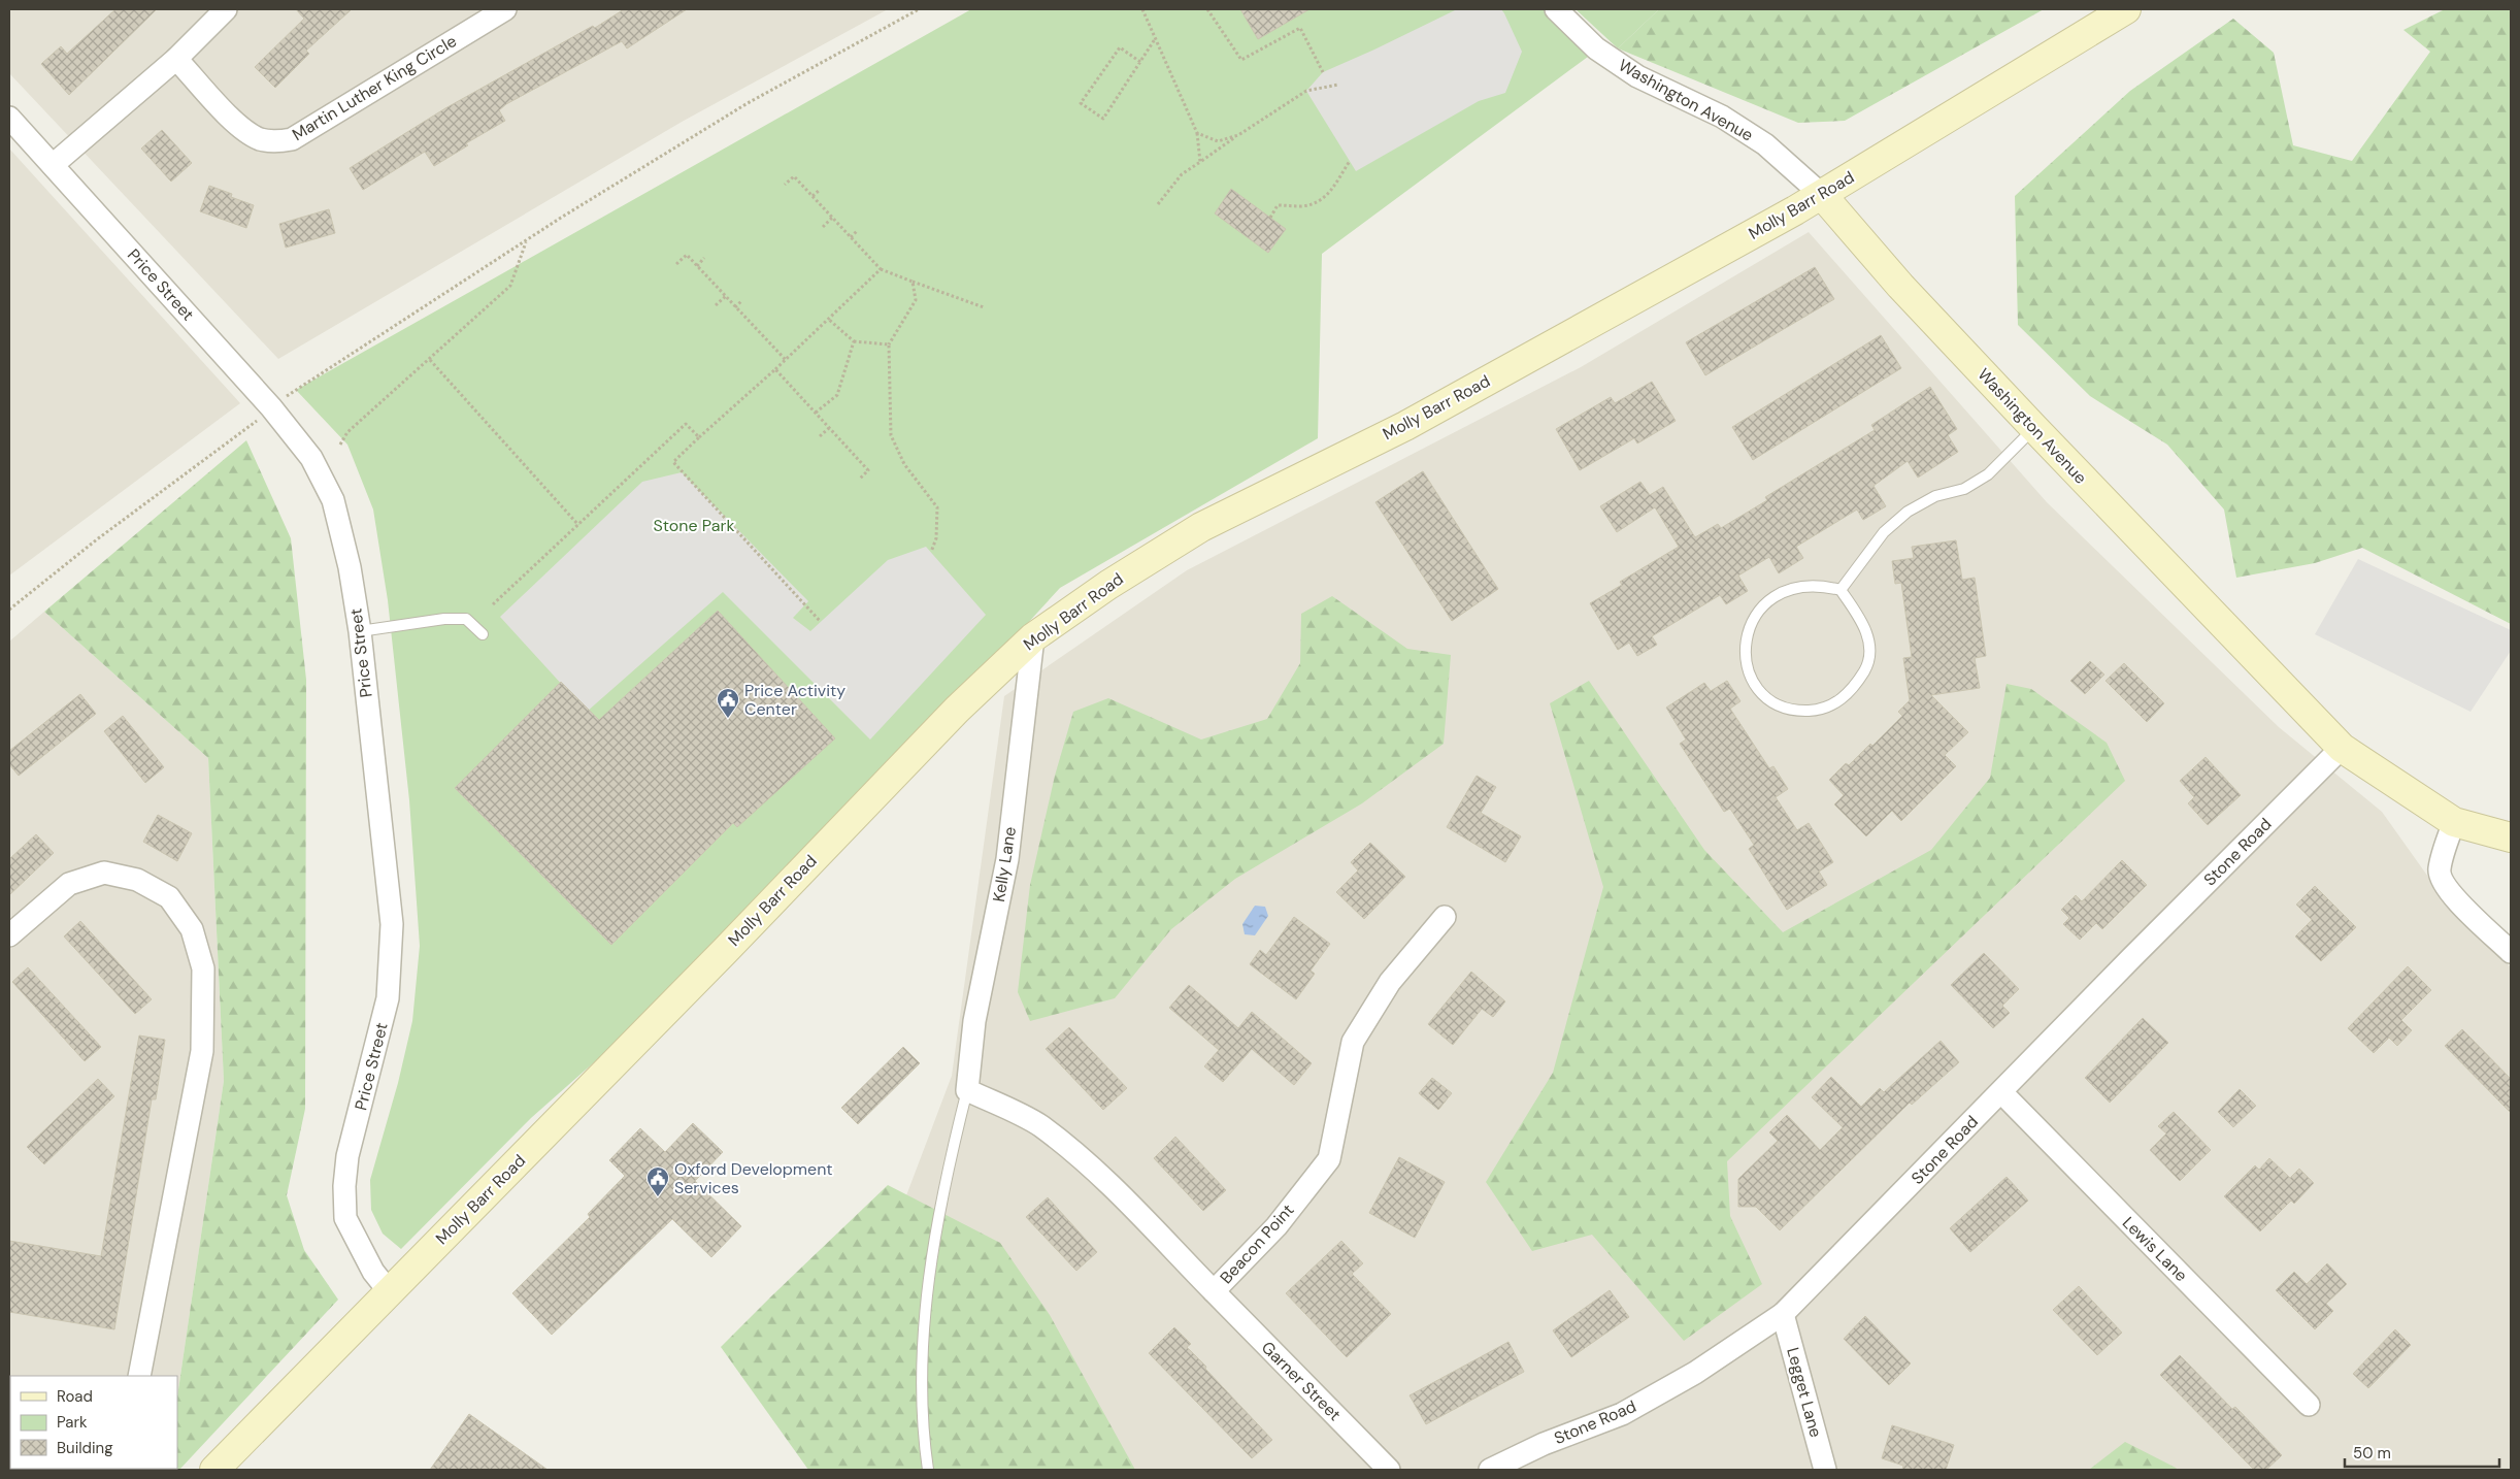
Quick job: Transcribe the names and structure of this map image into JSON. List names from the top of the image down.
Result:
{
  "streets": {
    "main road": ["Washington Avenue", "Molly Barr Road"],
    "street": [
      "Martin Luther King Circle",
      "Price Street",
      "Stone Road",
      "Kelly Lane",
      "Beacon Point",
      "Lewis Lane",
      "Garner Street",
      "Legget Lane"
    ]
  },
  "crossings": [
    ["Washington Avenue", "Molly Barr Road"],
    ["Washington Avenue", "Stone Road"],
    ["Molly Barr Road", "Price Street"],
    ["Molly Barr Road", "Kelly Lane"],
    ["Stone Road", "Lewis Lane"],
    ["Stone Road", "Legget Lane"],
    ["Kelly Lane", "Beacon Point"],
    ["Beacon Point", "Garner Street"]
  ],
  "parks": ["Stone Park"],
  "places": {
    "public building": ["Price Activity Center", "Oxford Development Services"]
  },
  "legend": ["Road", "Park", "Building"],
  "scale_bar": "50 m"
}
